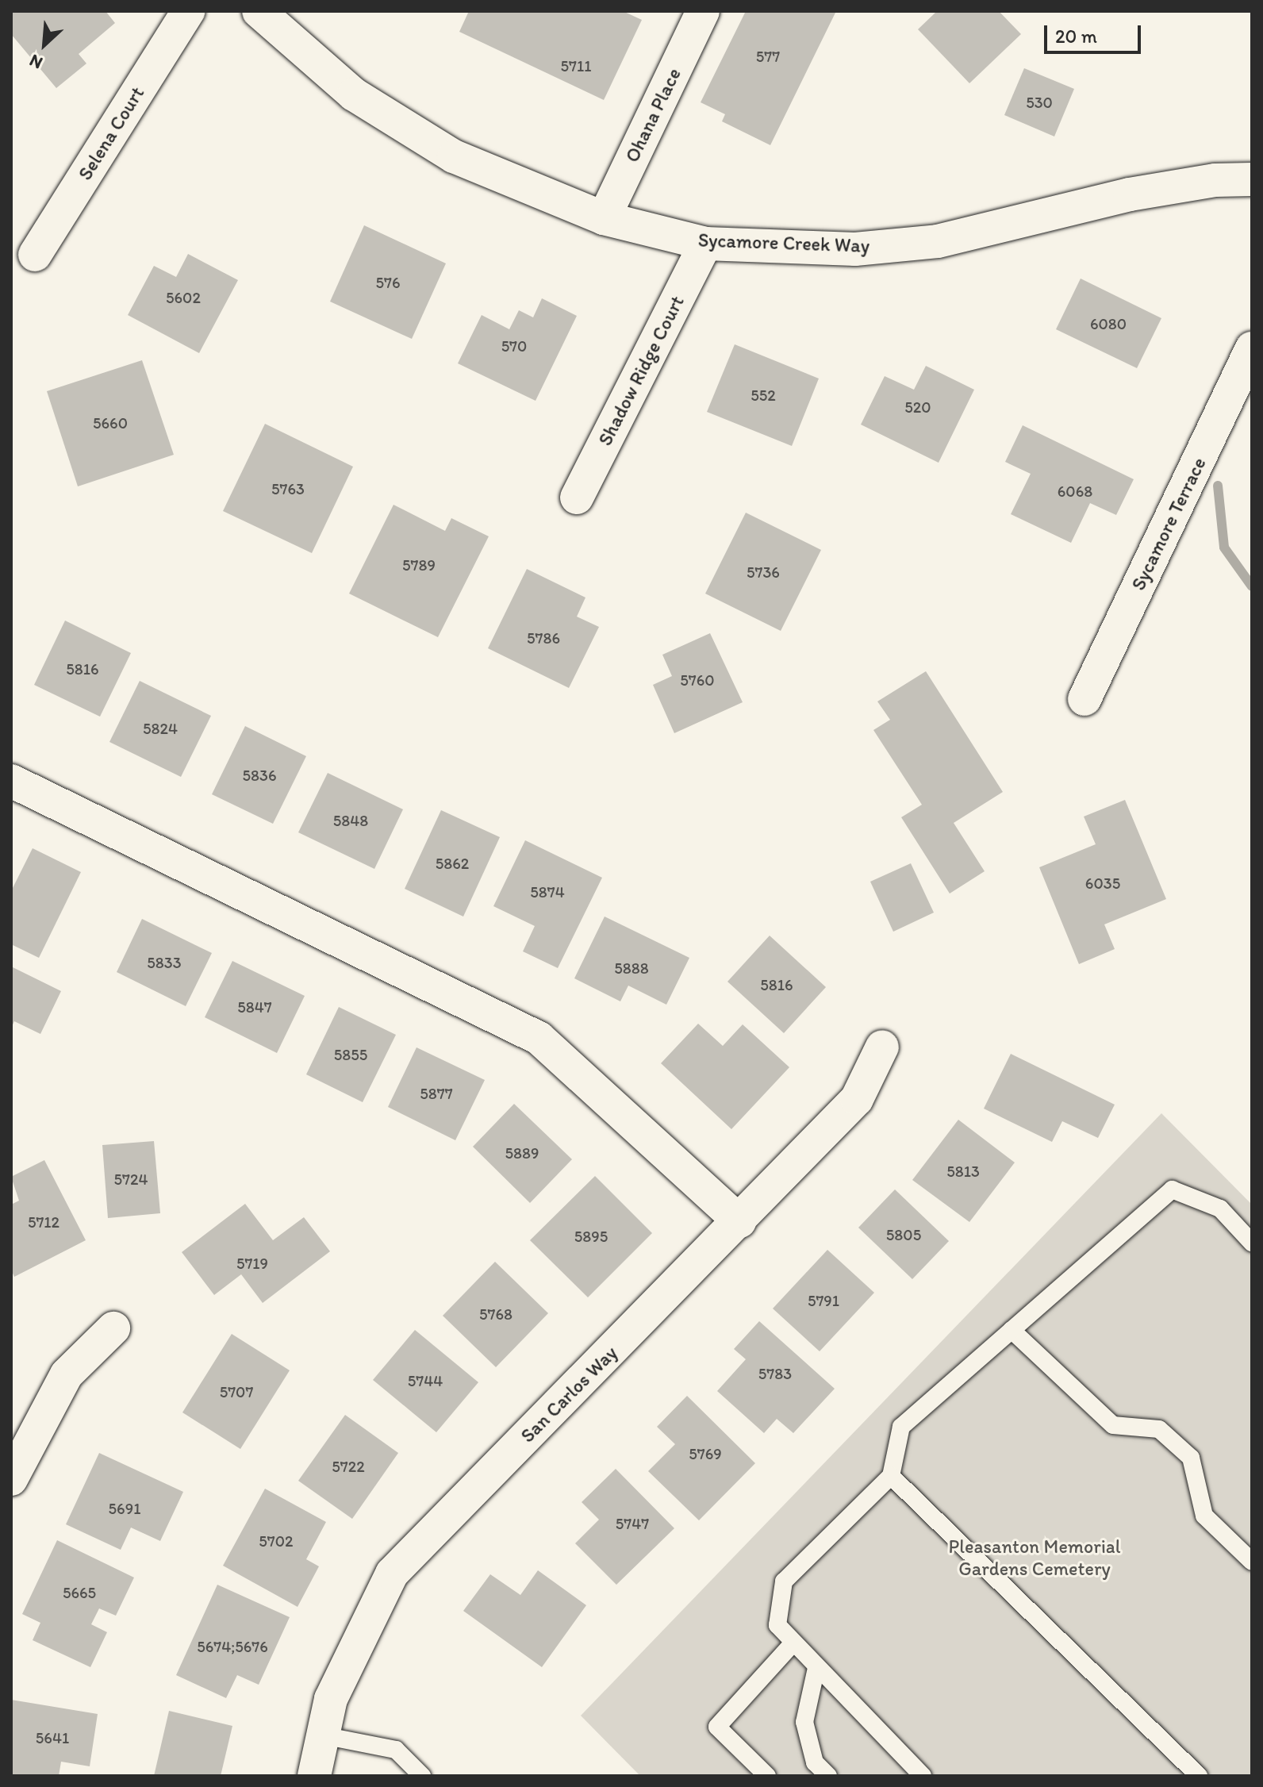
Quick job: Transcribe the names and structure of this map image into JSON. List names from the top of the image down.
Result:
{
  "streets": {
    "street": [
      "Ohana Place",
      "Selena Court",
      "Sycamore Creek Way",
      "Shadow Ridge Court",
      "Sycamore Terrace",
      "San Carlos Way"
    ]
  },
  "crossings": [
    ["Ohana Place", "Sycamore Creek Way"],
    ["Sycamore Creek Way", "Shadow Ridge Court"]
  ],
  "parks": ["Pleasanton Memorial Gardens Cemetery"],
  "house_numbers": [
    "577",
    "5711",
    "530",
    "576",
    "5602",
    "6080",
    "570",
    "552",
    "520",
    "5660",
    "5763",
    "6068",
    "5789",
    "5736",
    "5786",
    "5816",
    "5760",
    "5824",
    "5836",
    "5848",
    "5862",
    "6035",
    "5874",
    "5833",
    "5888",
    "5816",
    "5847",
    "5855",
    "5877",
    "5889",
    "5813",
    "5724",
    "5712",
    "5805",
    "5895",
    "5719",
    "5791",
    "5768",
    "5783",
    "5744",
    "5707",
    "5769",
    "5722",
    "5691",
    "5747",
    "5702",
    "5665",
    "5674;5676",
    "5641"
  ],
  "scale_bar": "20 m",
  "north": "bottom left"
}
